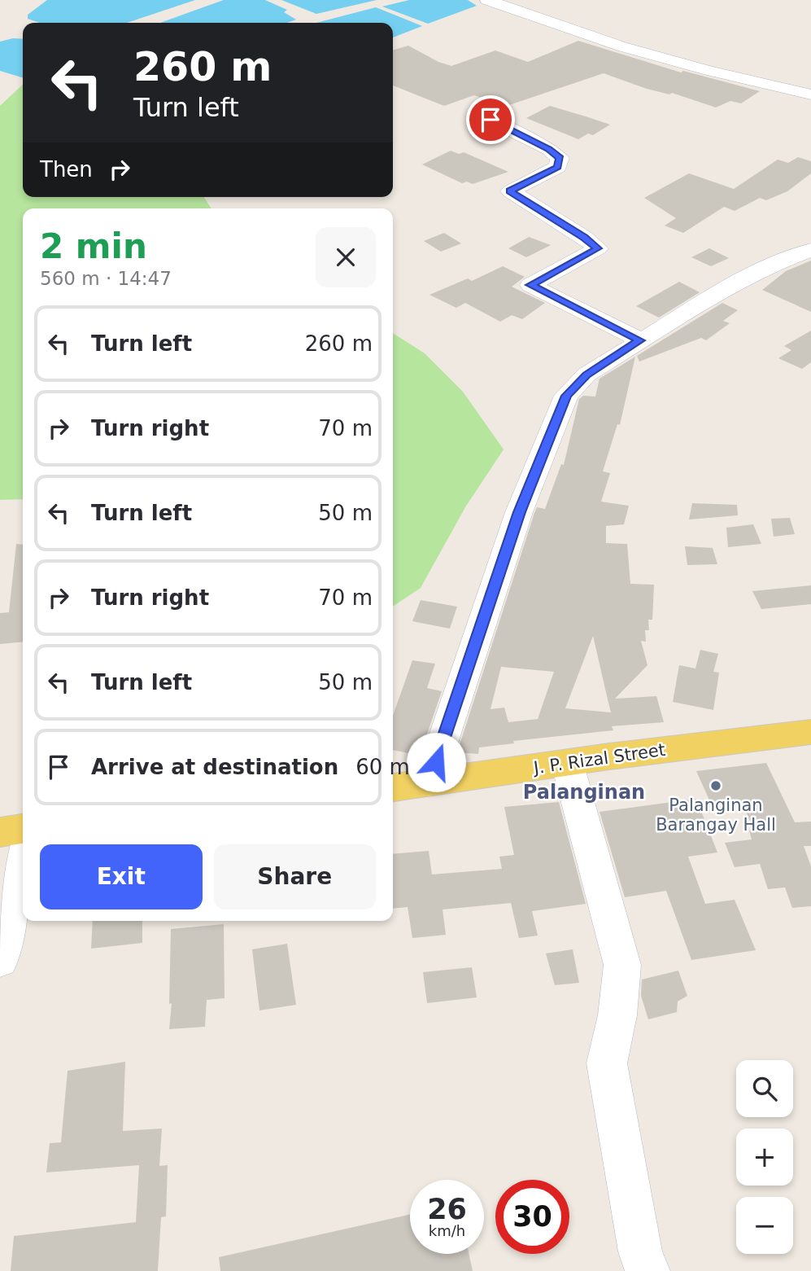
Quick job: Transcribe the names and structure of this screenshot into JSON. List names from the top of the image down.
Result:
{
  "streets": {
    "main road": ["J. P. Rizal Street"]
  },
  "districts": ["Palanginan"],
  "places": ["Palanginan Barangay Hall"],
  "page": {
    "turn": ["260 m", "Turn left"],
    "then": "Then",
    "heading": ["2 min", "560 m · 14:47"],
    "list": [
      {
        "name": "Turn left",
        "value": "260 m"
      },
      {
        "name": "Turn right",
        "value": "70 m"
      },
      {
        "name": "Turn left",
        "value": "50 m"
      },
      {
        "name": "Turn right",
        "value": "70 m"
      },
      {
        "name": "Turn left",
        "value": "50 m"
      },
      {
        "name": "Arrive at destination",
        "value": "60 m"
      }
    ],
    "buttons": ["Exit", "Share"],
    "map_buttons": ["+", "−"],
    "speed": "26 km/h",
    "limit": "30"
  }
}
